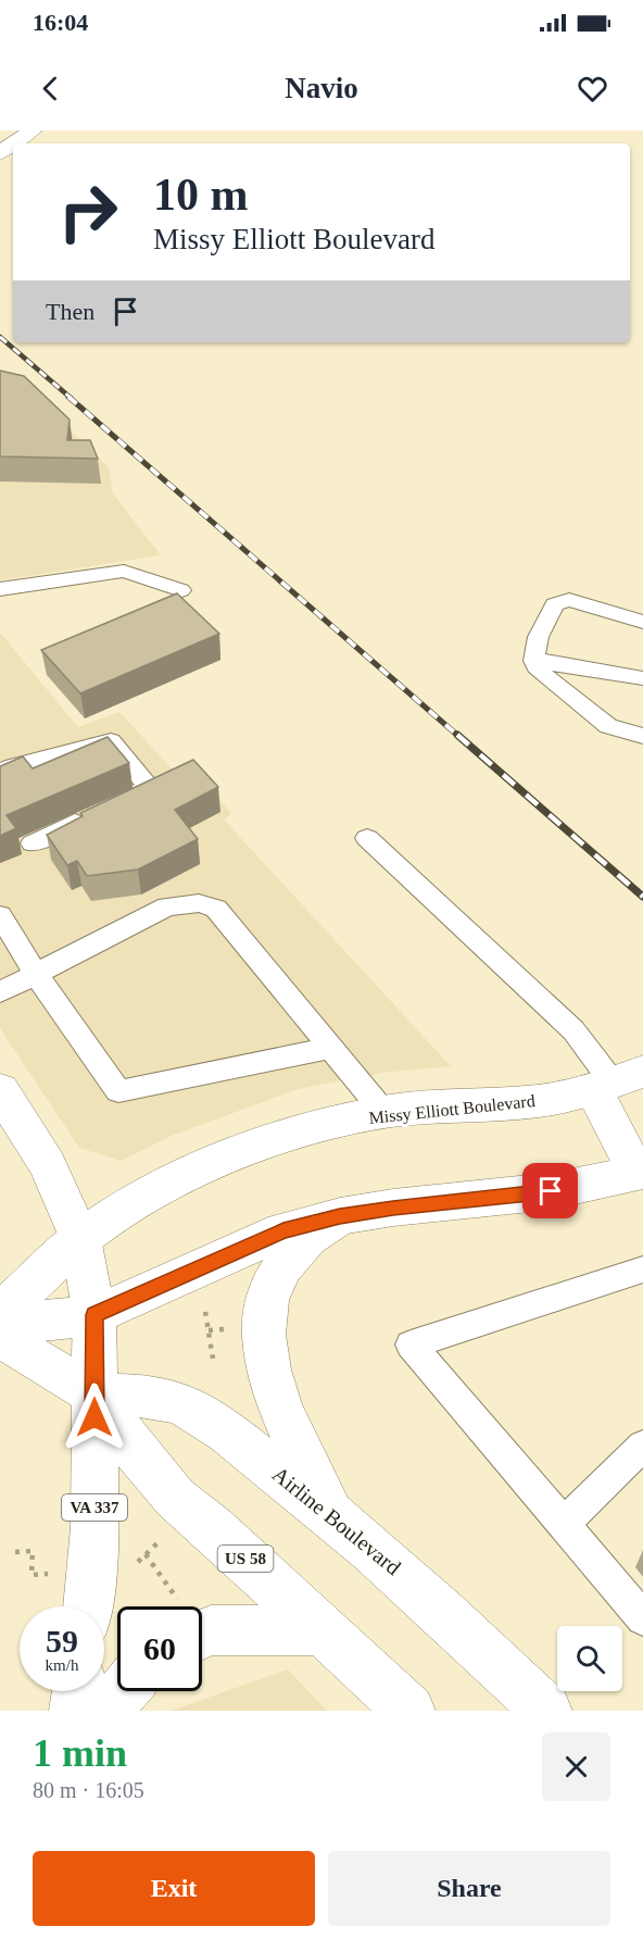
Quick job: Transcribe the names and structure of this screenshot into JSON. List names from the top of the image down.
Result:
{
  "streets": {
    "main road": [
      "Missy Elliott Boulevard",
      "VA 337",
      "Airline Boulevard",
      "US 58"
    ]
  },
  "crossings": [
    ["VA 337", "Airline Boulevard"]
  ],
  "page": {
    "status": "16:04",
    "header": "Navio",
    "turn": ["10 m", "Missy Elliott Boulevard"],
    "then": "Then",
    "speed": "59 km/h",
    "limit": "60",
    "heading": ["1 min", "80 m · 16:05"],
    "buttons": ["Exit", "Share"]
  }
}
